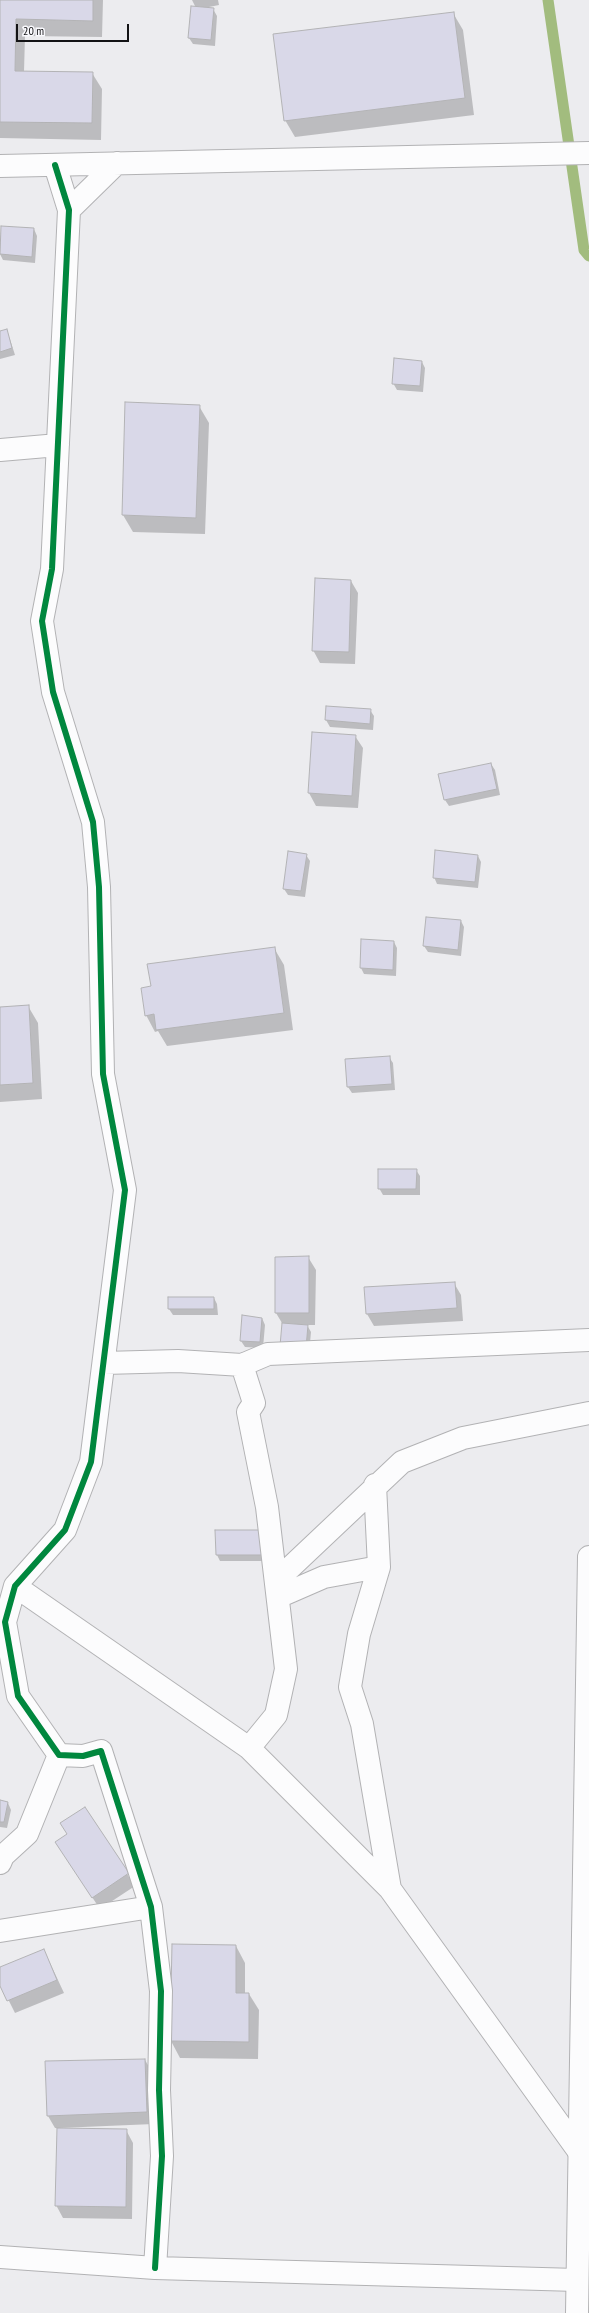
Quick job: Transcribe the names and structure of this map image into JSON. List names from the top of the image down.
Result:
{
  "scale_bar": "20 m"
}
